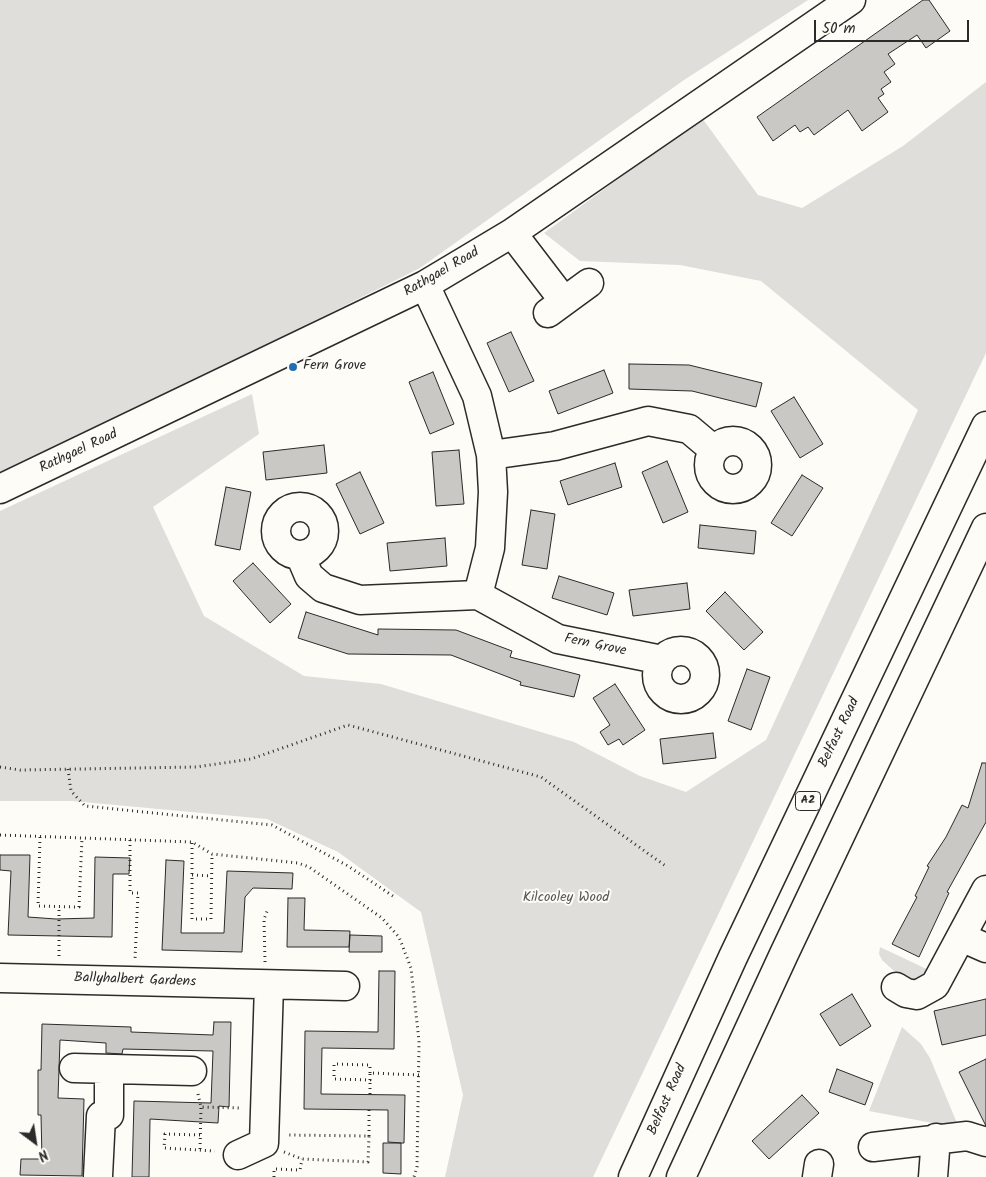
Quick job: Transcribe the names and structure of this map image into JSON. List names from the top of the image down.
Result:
{
  "streets": {
    "main road": [
      "Rathgael Road",
      "Fern Grove",
      "Belfast Road",
      "A2",
      "Ballyhalbert Gardens"
    ]
  },
  "parks": ["Kilcooley Wood"],
  "places": ["Fern Grove"],
  "scale_bar": "50 m",
  "north": "bottom right"
}
